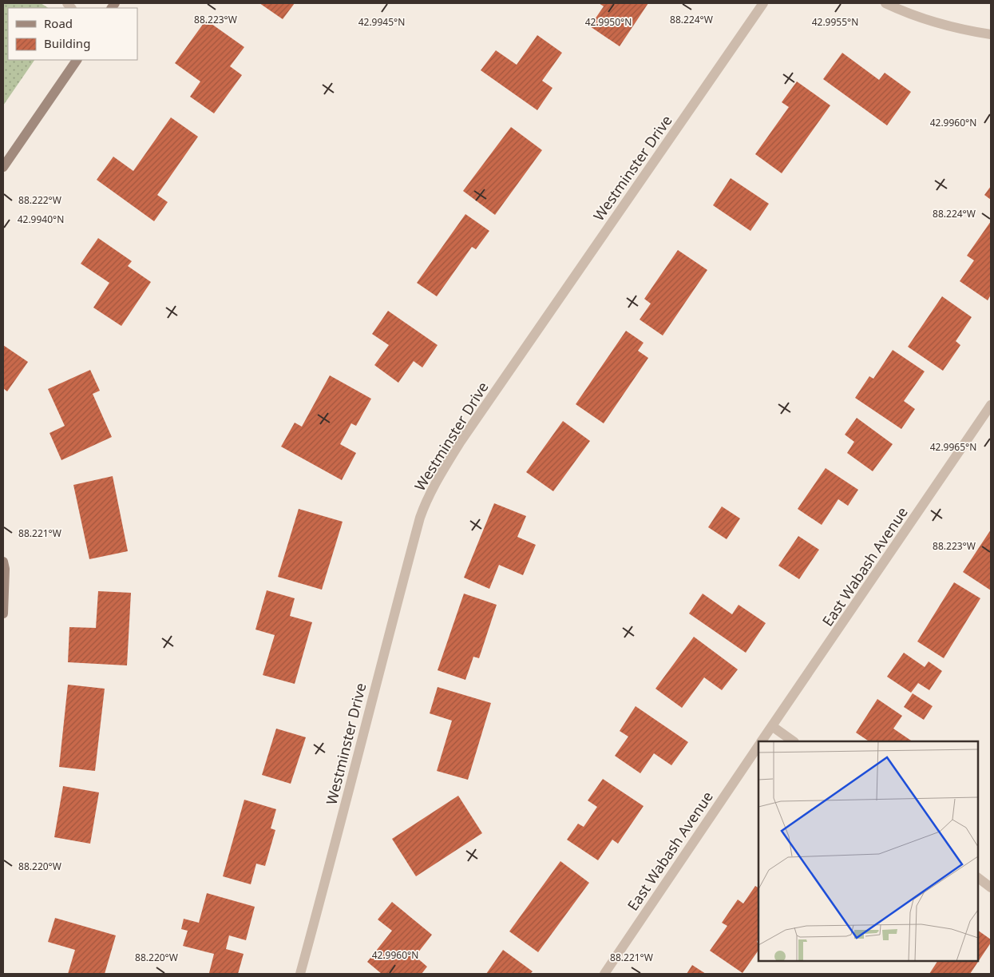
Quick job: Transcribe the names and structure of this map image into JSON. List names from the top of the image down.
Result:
{
  "streets": {
    "street": ["Westminster Drive", "East Wabash Avenue"]
  },
  "legend": ["Road", "Building"],
  "coordinates": [
    "88.223°W",
    "88.224°W",
    "42.9945°N",
    "42.9950°N",
    "42.9955°N",
    "42.9960°N",
    "88.222°W",
    "42.9940°N",
    "42.9965°N",
    "88.221°W",
    "88.220°W"
  ]
}
